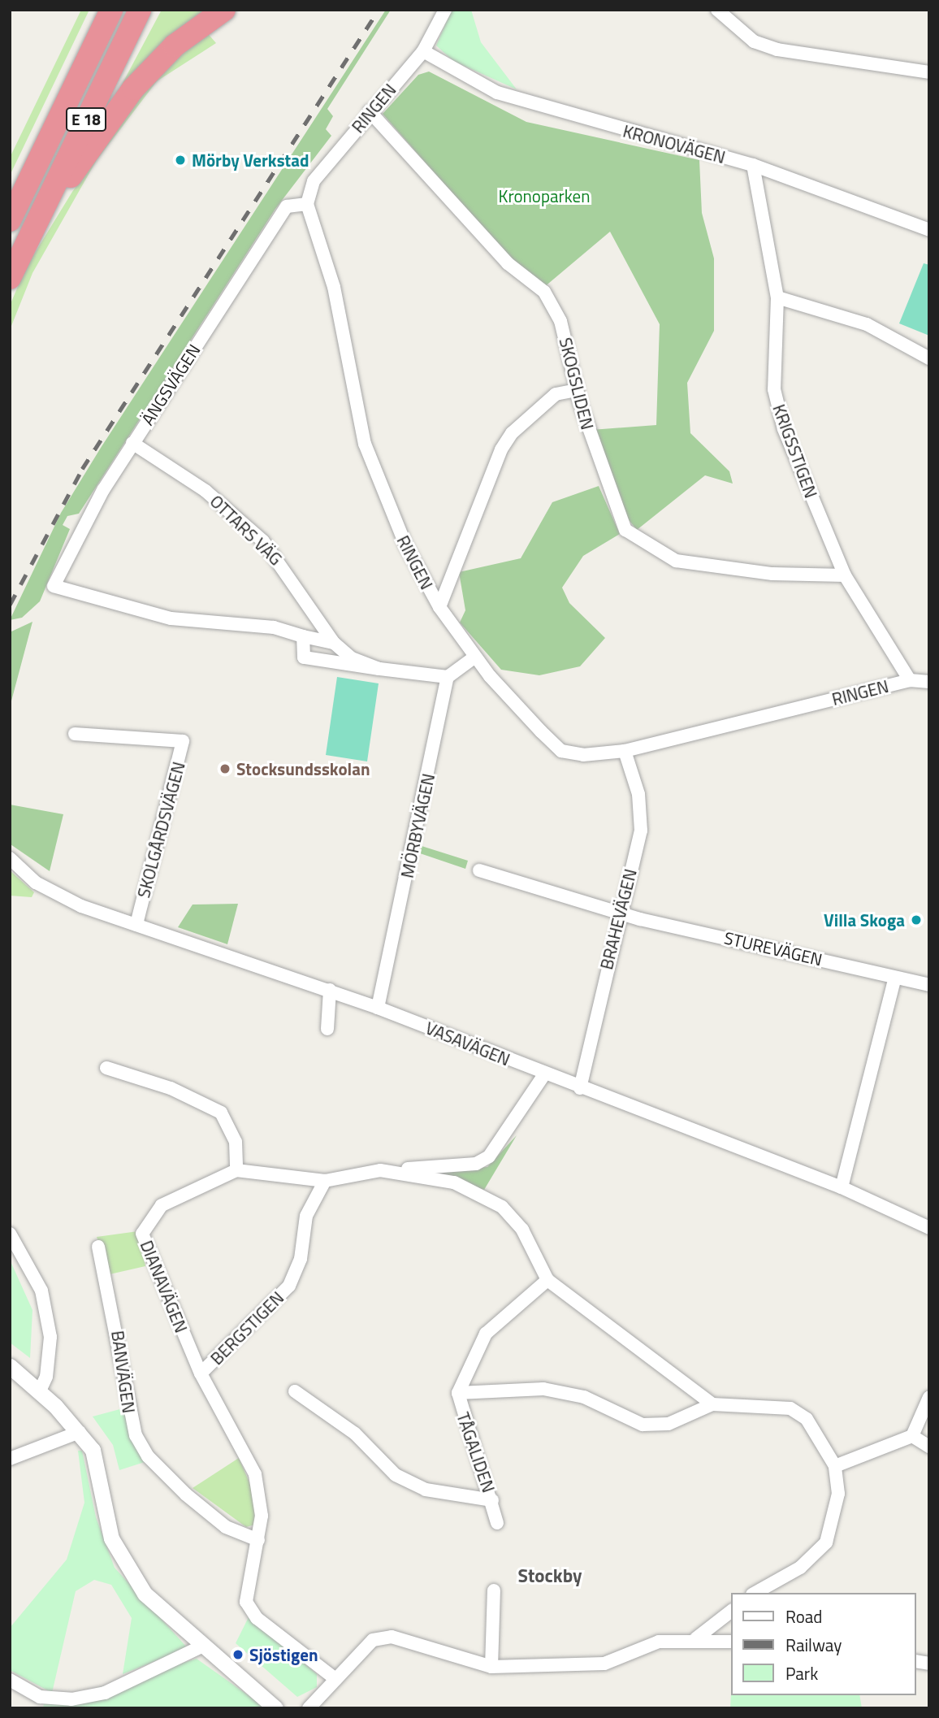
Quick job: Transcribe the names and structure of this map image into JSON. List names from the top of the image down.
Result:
{
  "streets": {
    "highway": ["E 18"],
    "street": [
      "RINGEN",
      "KRONOVÄGEN",
      "SKOGSLIDEN",
      "ÄNGSVÄGEN",
      "KRIGSSTIGEN",
      "OTTARS VÄG",
      "MÖRBYVÄGEN",
      "SKOLGÅRDSVÄGEN",
      "BRAHEVÄGEN",
      "STUREVÄGEN",
      "VASAVÄGEN",
      "DIANAVÄGEN",
      "BERGSTIGEN",
      "BANVÄGEN",
      "TÅGALIDEN"
    ]
  },
  "crossings": [
    ["RINGEN", "KRONOVÄGEN"],
    ["RINGEN", "SKOGSLIDEN"],
    ["RINGEN", "ÄNGSVÄGEN"],
    ["RINGEN", "KRIGSSTIGEN"],
    ["RINGEN", "BRAHEVÄGEN"],
    ["KRONOVÄGEN", "KRIGSSTIGEN"],
    ["SKOGSLIDEN", "KRIGSSTIGEN"],
    ["ÄNGSVÄGEN", "OTTARS VÄG"],
    ["MÖRBYVÄGEN", "VASAVÄGEN"],
    ["SKOLGÅRDSVÄGEN", "VASAVÄGEN"],
    ["BRAHEVÄGEN", "STUREVÄGEN"],
    ["BRAHEVÄGEN", "VASAVÄGEN"],
    ["DIANAVÄGEN", "BERGSTIGEN"],
    ["BERGSTIGEN", "BANVÄGEN"]
  ],
  "districts": ["Stockby"],
  "parks": ["Kronoparken"],
  "places": [
    "Mörby Verkstad",
    "Stocksundsskolan",
    "Villa Skoga",
    "Sjöstigen"
  ],
  "legend": ["Road", "Railway", "Park"]
}
